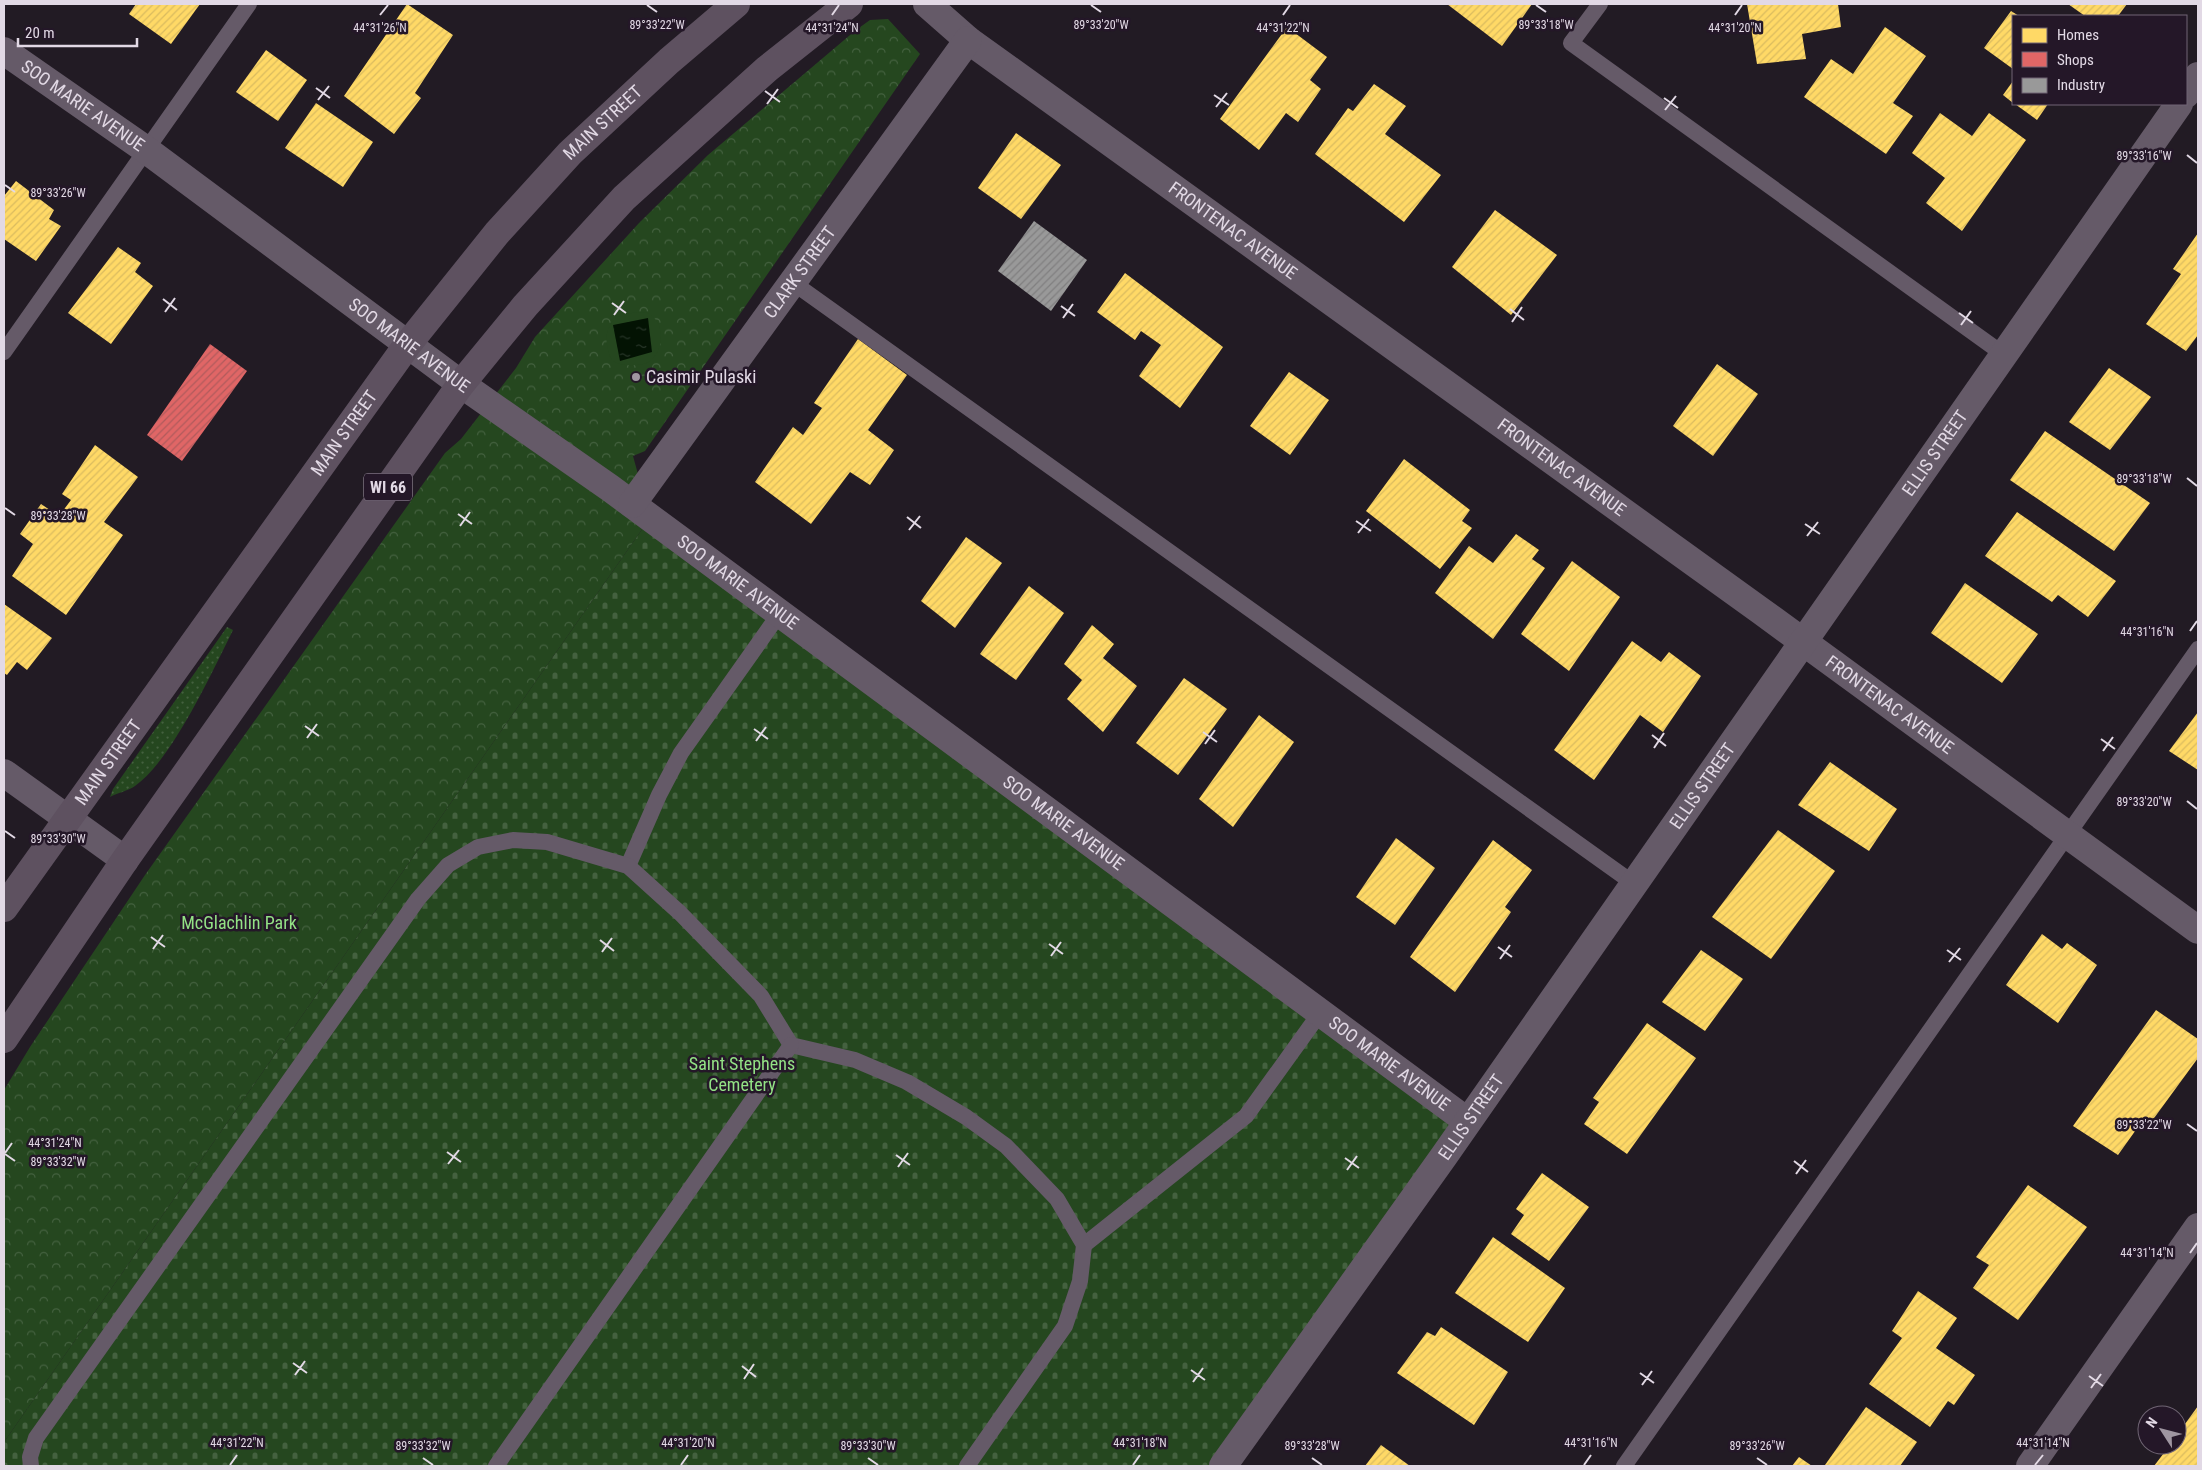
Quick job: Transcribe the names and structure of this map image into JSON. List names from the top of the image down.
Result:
{
  "streets": {
    "main road": ["MAIN STREET", "WI 66"],
    "street": [
      "SOO MARIE AVENUE",
      "FRONTENAC AVENUE",
      "CLARK STREET",
      "ELLIS STREET"
    ]
  },
  "crossings": [
    ["SOO MARIE AVENUE", "MAIN STREET"],
    ["SOO MARIE AVENUE", "CLARK STREET"],
    ["SOO MARIE AVENUE", "ELLIS STREET"],
    ["SOO MARIE AVENUE", "WI 66"],
    ["FRONTENAC AVENUE", "CLARK STREET"],
    ["FRONTENAC AVENUE", "ELLIS STREET"]
  ],
  "parks": ["McGlachlin Park", "Saint Stephens Cemetery"],
  "places": ["Casimir Pulaski"],
  "legend": ["Homes", "Shops", "Industry"],
  "scale_bar": "20 m",
  "north": "top left",
  "coordinates": [
    "89°33'22\"W",
    "89°33'20\"W",
    "89°33'18\"W",
    "44°31'26\"N",
    "44°31'24\"N",
    "44°31'22\"N",
    "44°31'20\"N",
    "89°33'16\"W",
    "89°33'26\"W",
    "89°33'28\"W",
    "44°31'16\"N",
    "89°33'30\"W",
    "89°33'32\"W",
    "44°31'14\"N",
    "44°31'18\"N"
  ]
}
